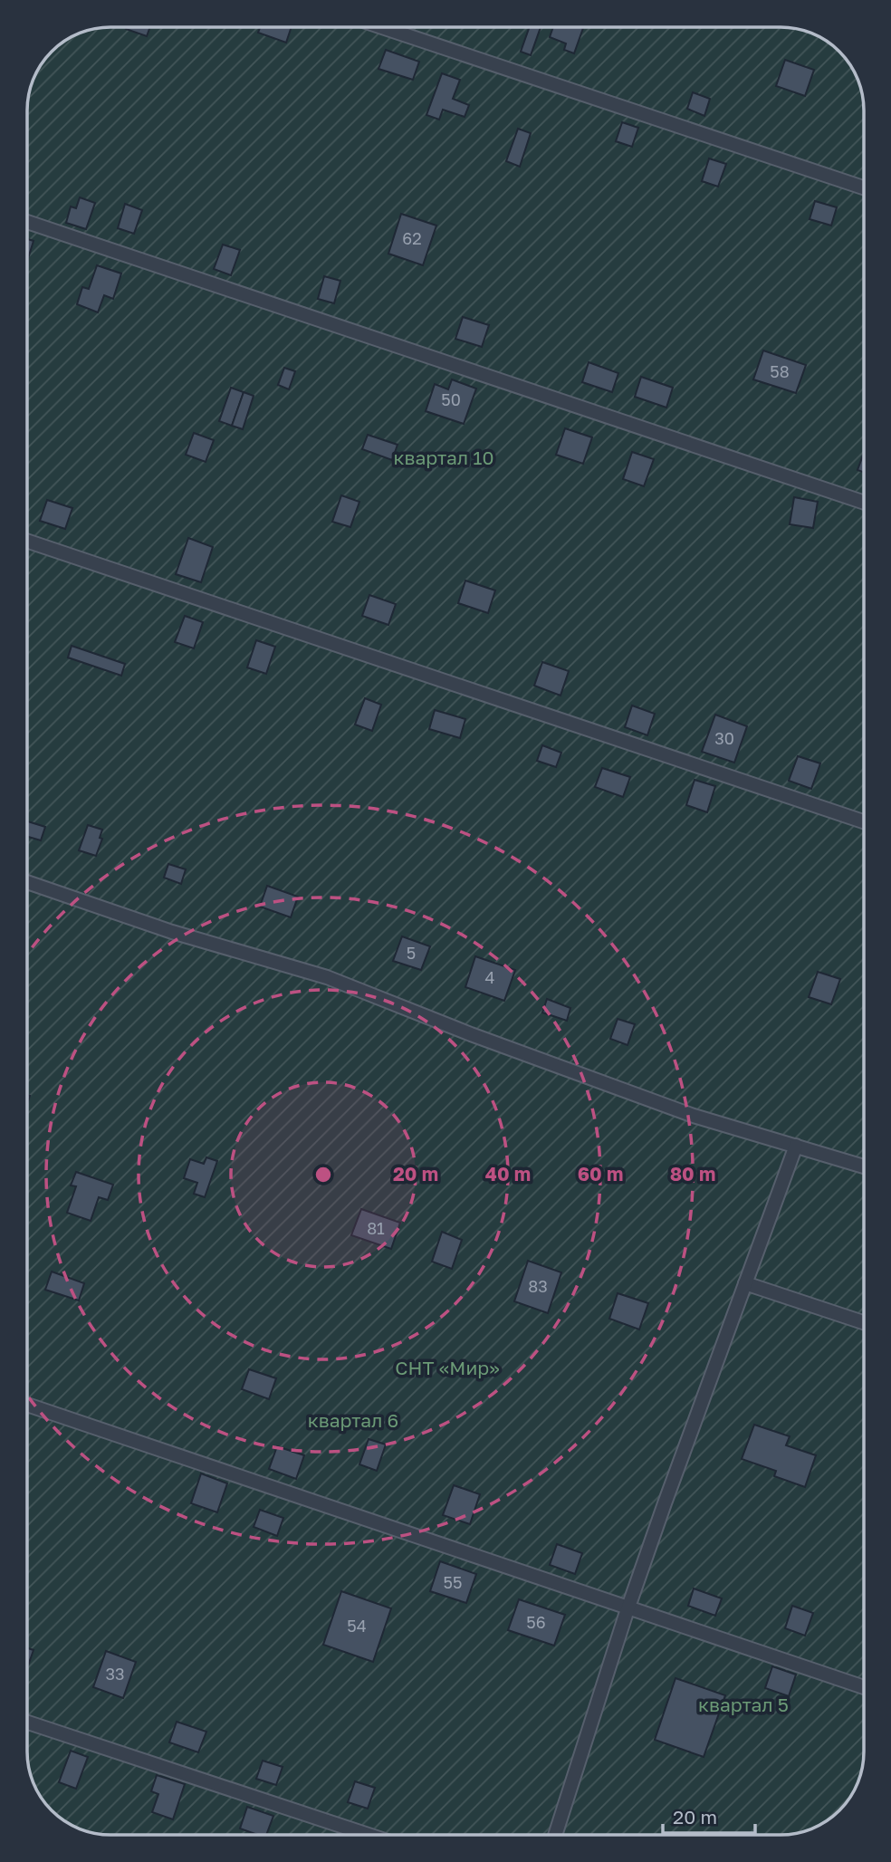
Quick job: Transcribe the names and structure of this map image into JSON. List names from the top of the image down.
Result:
{
  "parks": [
    "квартал 10",
    "СНТ «Мир»",
    "квартал 6",
    "квартал 5"
  ],
  "house_numbers": [
    "62",
    "58",
    "50",
    "30",
    "5",
    "4",
    "81",
    "83",
    "55",
    "56",
    "54",
    "33"
  ],
  "scale_bar": "20 m",
  "rings": [
    "20 m",
    "40 m",
    "60 m",
    "80 m"
  ]
}
